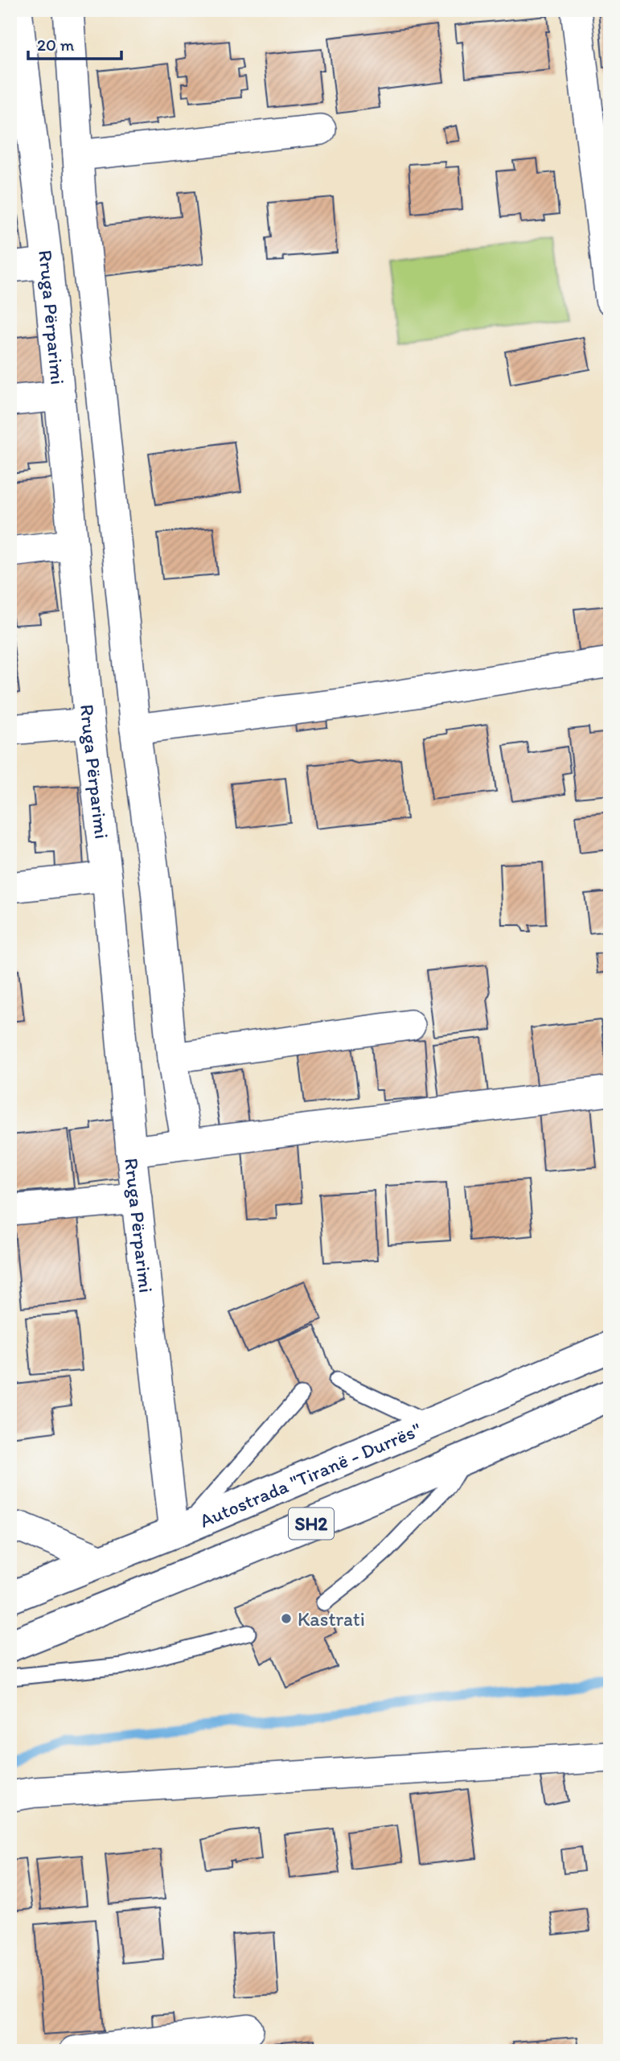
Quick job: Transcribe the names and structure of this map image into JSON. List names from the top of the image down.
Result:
{
  "streets": {
    "highway": ["Autostrada \"Tiranë - Durrës\"", "SH2"],
    "street": ["Rruga Përparimi"]
  },
  "crossings": [
    ["Rruga Përparimi", "Autostrada \"Tiranë - Durrës\""]
  ],
  "places": ["Kastrati"],
  "scale_bar": "20 m"
}
